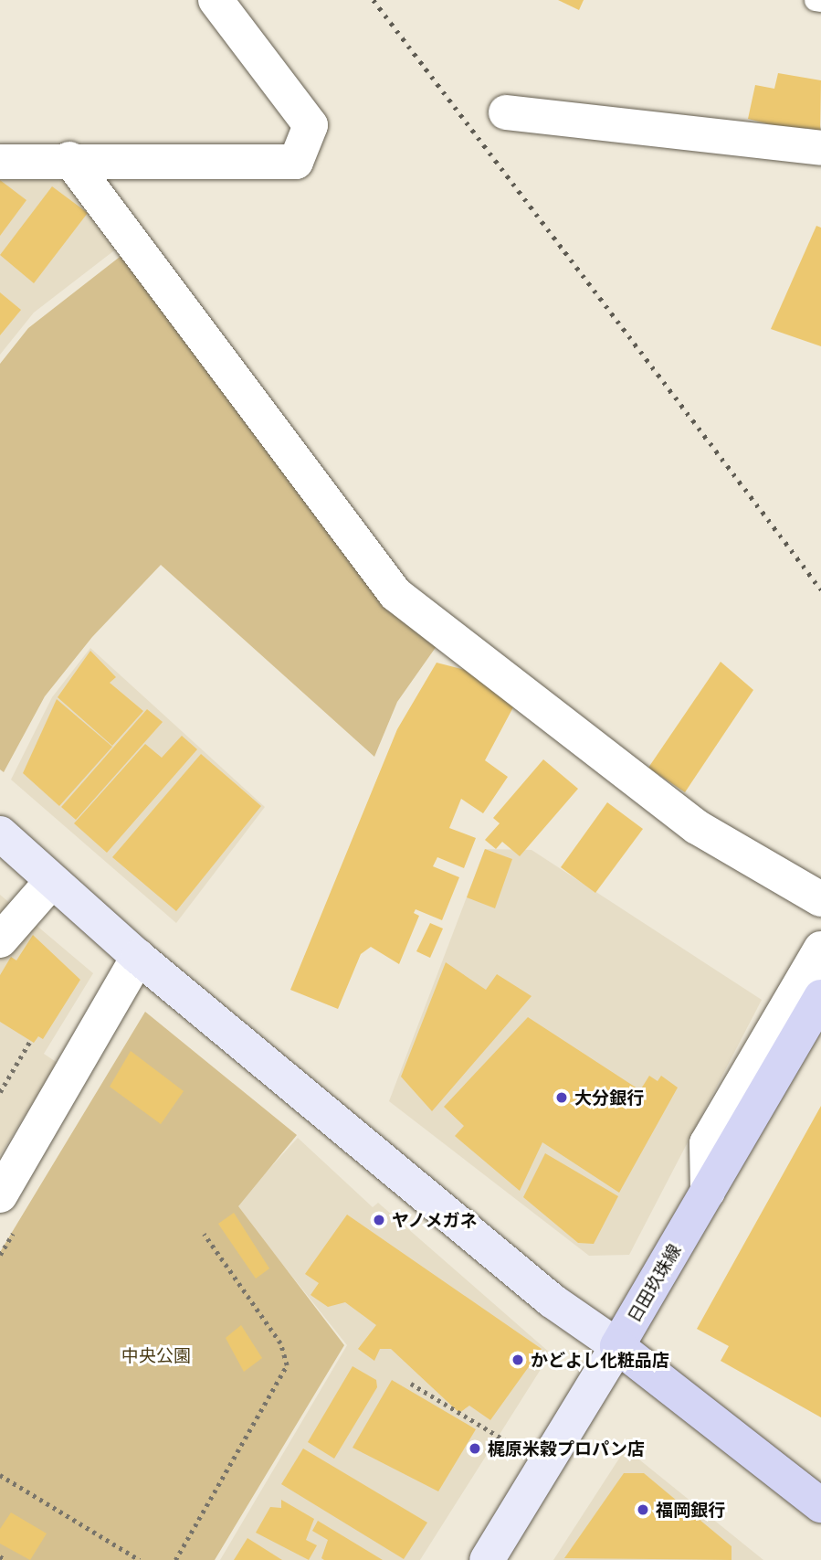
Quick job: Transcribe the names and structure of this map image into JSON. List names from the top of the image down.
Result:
{
  "streets": {
    "main road": ["日田玖珠線"]
  },
  "parks": ["中央公園"],
  "places": [
    "大分銀行",
    "ヤノメガネ",
    "かどよし化粧品店",
    "梶原米穀プロパン店",
    "福岡銀行"
  ]
}
